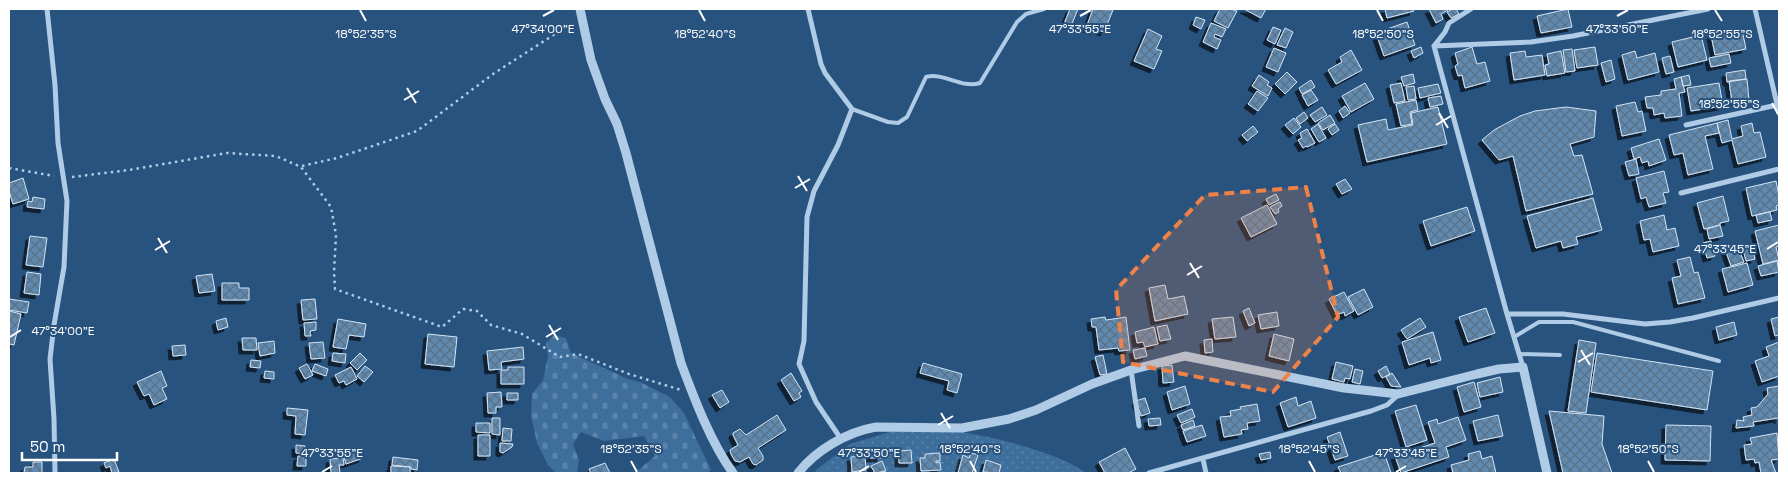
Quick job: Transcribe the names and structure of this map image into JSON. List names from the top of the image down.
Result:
{
  "scale_bar": "50 m",
  "coordinates": [
    "47°34'00\"E",
    "47°33'55\"E",
    "47°33'50\"E",
    "18°52'55\"S",
    "18°52'35\"S",
    "18°52'40\"S",
    "18°52'50\"S",
    "47°33'45\"E",
    "18°52'45\"S"
  ]
}
